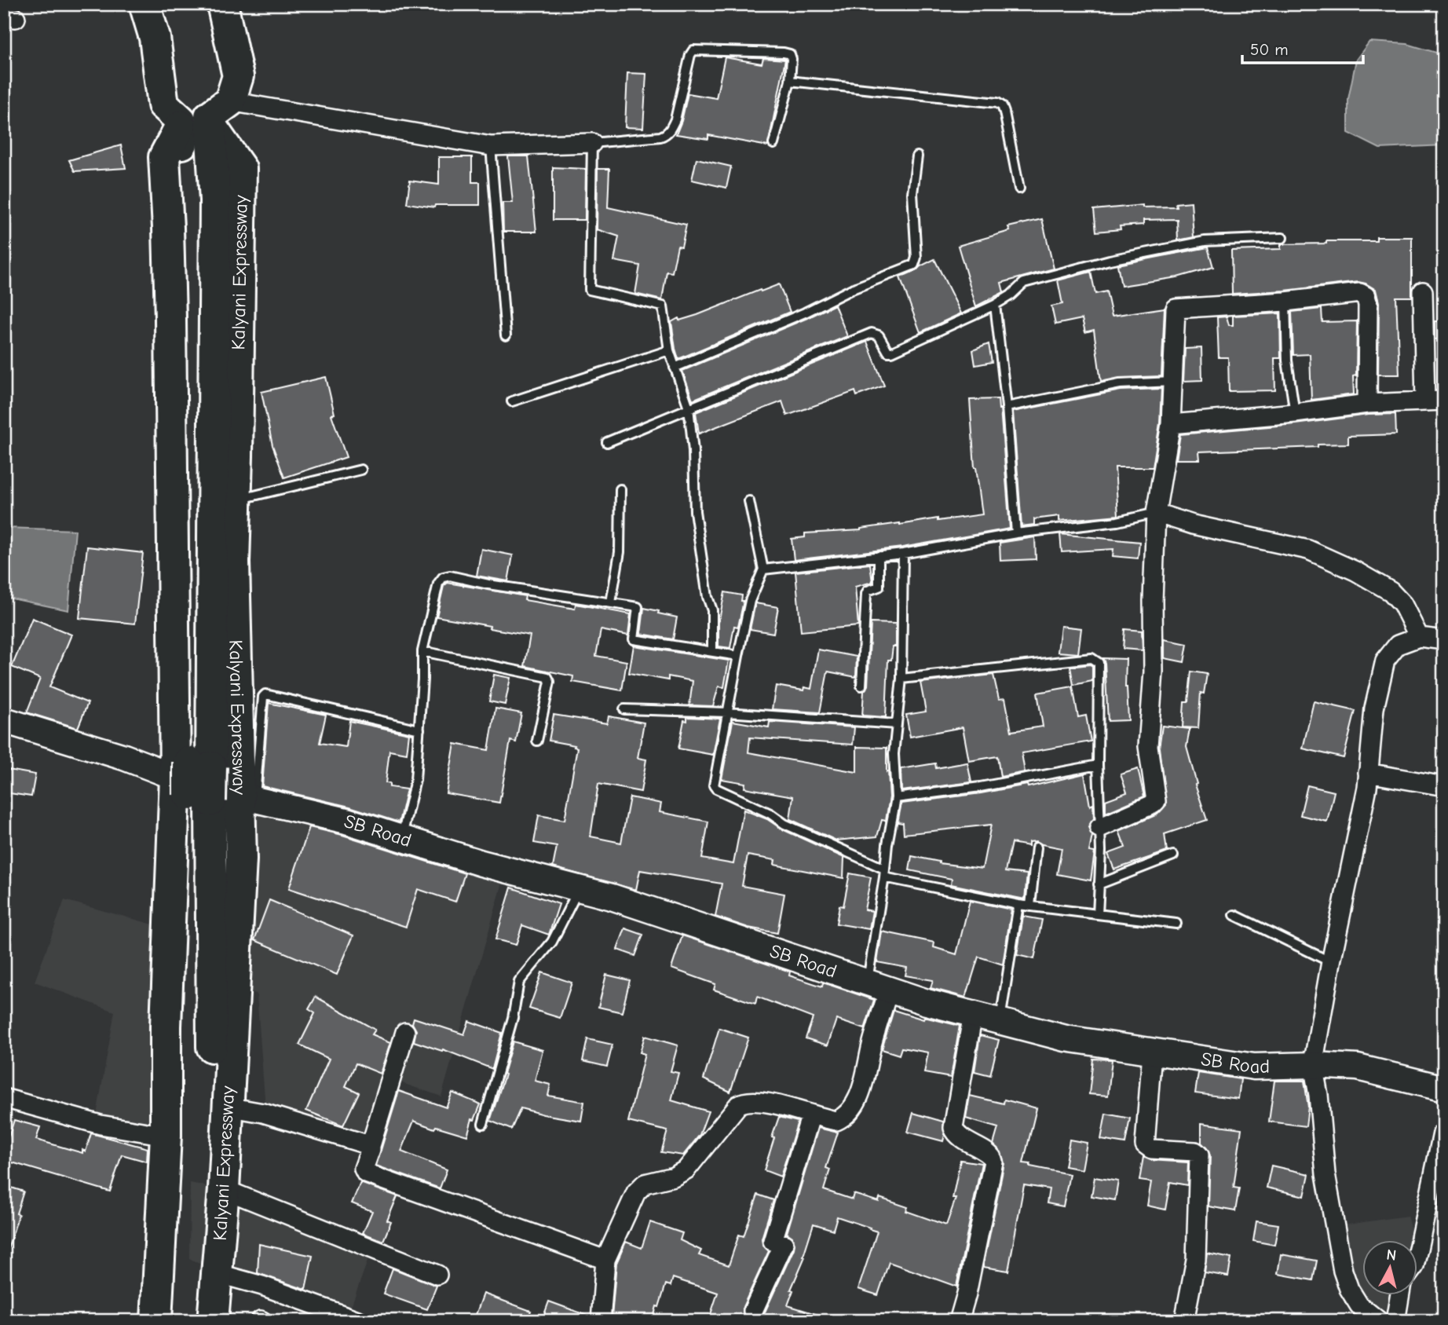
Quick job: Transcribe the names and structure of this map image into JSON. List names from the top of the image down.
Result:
{
  "streets": {
    "highway": ["Kalyani Expressway"],
    "street": ["SB Road"]
  },
  "crossings": [
    ["Kalyani Expressway", "SB Road"]
  ],
  "scale_bar": "50 m",
  "north": "top"
}
